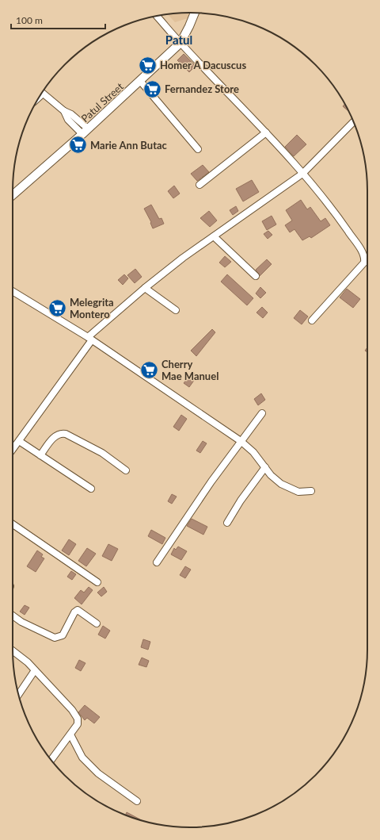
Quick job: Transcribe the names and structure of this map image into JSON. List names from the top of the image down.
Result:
{
  "streets": {
    "main road": ["Patul Street"]
  },
  "districts": ["Patul"],
  "places": {
    "supermarket": [
      "Homer A Dacuscus",
      "Fernandez Store",
      "Marie Ann Butac",
      "Melegrita Montero",
      "Cherry Mae Manuel"
    ]
  },
  "scale_bar": "100 m"
}
